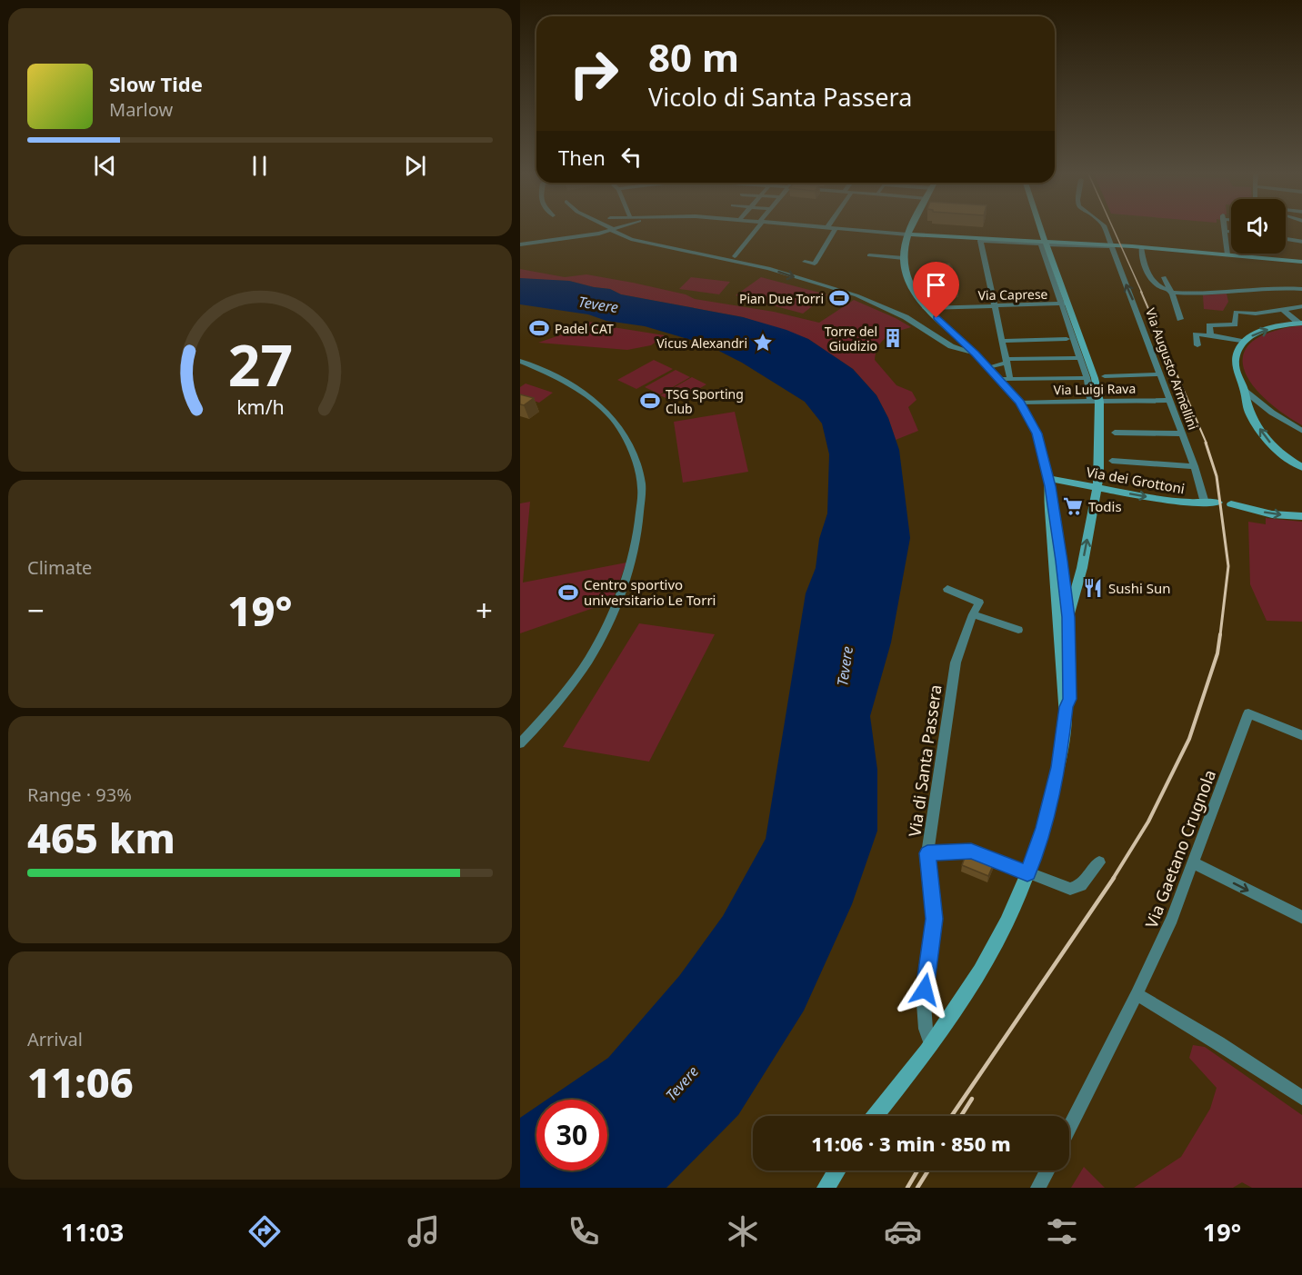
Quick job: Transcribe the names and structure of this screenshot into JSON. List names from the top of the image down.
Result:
{
  "streets": {
    "main road": ["Via dei Grottoni"],
    "street": [
      "Via Caprese",
      "Via Augusto Armellini",
      "Via Luigi Rava",
      "Via di Santa Passera",
      "Via Gaetano Crugnola"
    ]
  },
  "crossings": [
    ["Via Augusto Armellini", "Via Luigi Rava"],
    ["Via Augusto Armellini", "Via dei Grottoni"]
  ],
  "one_way": ["Via dei Grottoni"],
  "water": ["Tevere"],
  "places": {
    "sports": [
      "Pian Due Torri",
      "Padel CAT",
      "TSG Sporting Club",
      "Centro sportivo universitario Le Torri"
    ],
    "building": ["Torre del Giudizio"],
    "place": ["Vicus Alexandri"],
    "supermarket": ["Todis"],
    "restaurant": ["Sushi Sun"]
  },
  "page": {
    "turn": ["80 m", "Vicolo di Santa Passera"],
    "song": ["Slow Tide", "Marlow"],
    "then": "Then",
    "tile": [
      "Climate",
      ["Range · 93%", "465 km"],
      ["Arrival", "11:06"]
    ],
    "heat": ["−", "19°", "+"],
    "limit": "30",
    "trip": "11:06 · 3 min · 850 m",
    "tabs": ["11:03", "19°"],
    "gauge": ["27", "km/h"]
  }
}
